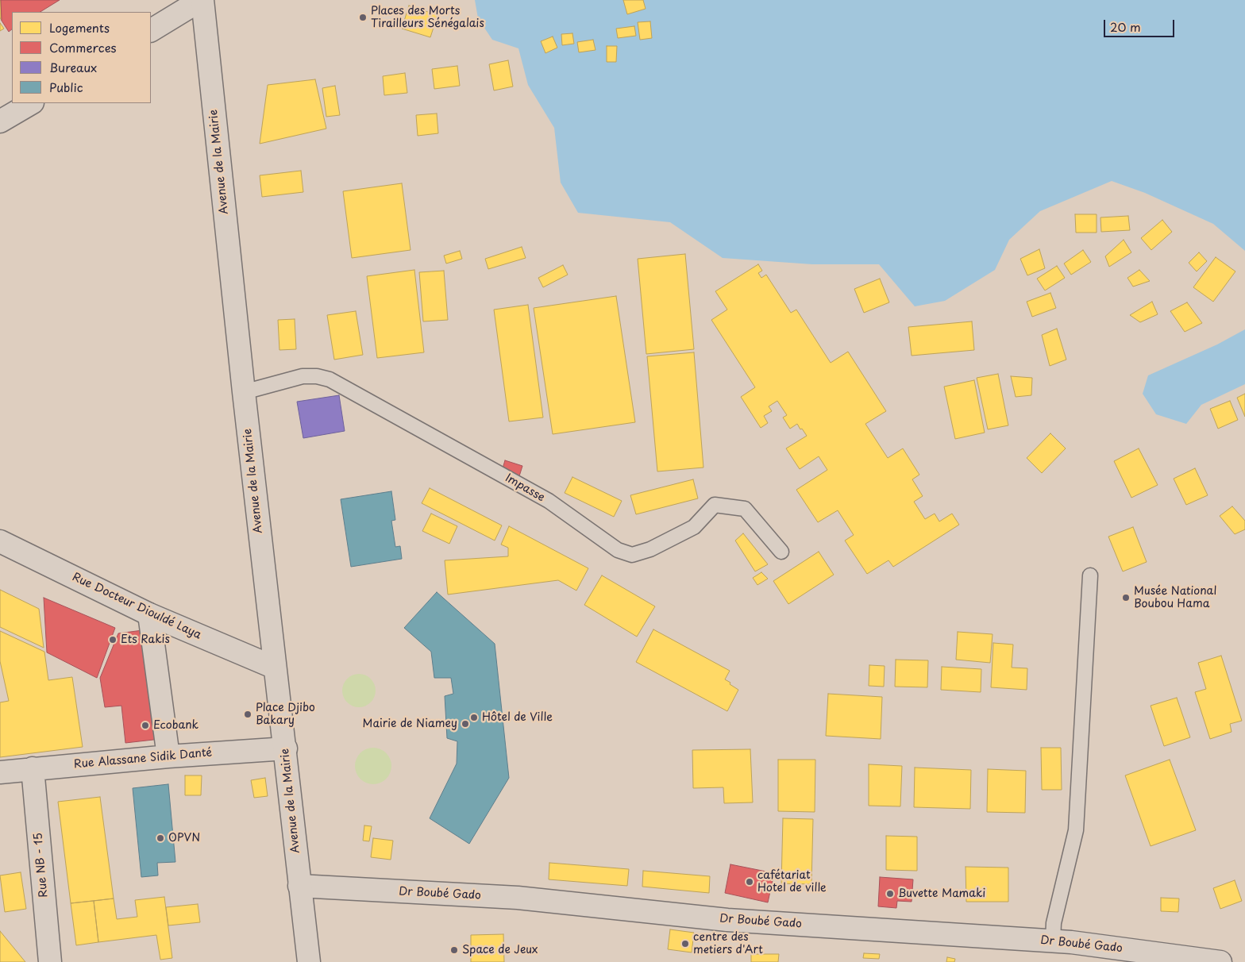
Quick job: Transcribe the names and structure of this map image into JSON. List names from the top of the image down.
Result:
{
  "streets": {
    "street": [
      "Avenue de la Mairie",
      "Rue Docteur Diouldé Laya",
      "Rue Alassane Sidik Danté",
      "Rue NB - 15",
      "Dr Boubé Gado"
    ],
    "lane": ["Impasse"]
  },
  "crossings": [
    ["Avenue de la Mairie", "Impasse"],
    ["Avenue de la Mairie", "Rue Docteur Diouldé Laya"],
    ["Avenue de la Mairie", "Rue Alassane Sidik Danté"],
    ["Avenue de la Mairie", "Dr Boubé Gado"],
    ["Rue Alassane Sidik Danté", "Rue NB - 15"]
  ],
  "places": [
    "Places des Morts Tirailleurs Sénégalais",
    "Musée National Boubou Hama",
    "Ets Rakis",
    "Place Djibo Bakary",
    "Hôtel de Ville",
    "Mairie de Niamey",
    "Ecobank",
    "OPVN",
    "cafétariat Hotel de ville",
    "Buvette Mamaki",
    "centre des metiers d'Art",
    "Space de Jeux"
  ],
  "legend": [
    "Logements",
    "Commerces",
    "Bureaux",
    "Public"
  ],
  "scale_bar": "20 m"
}
